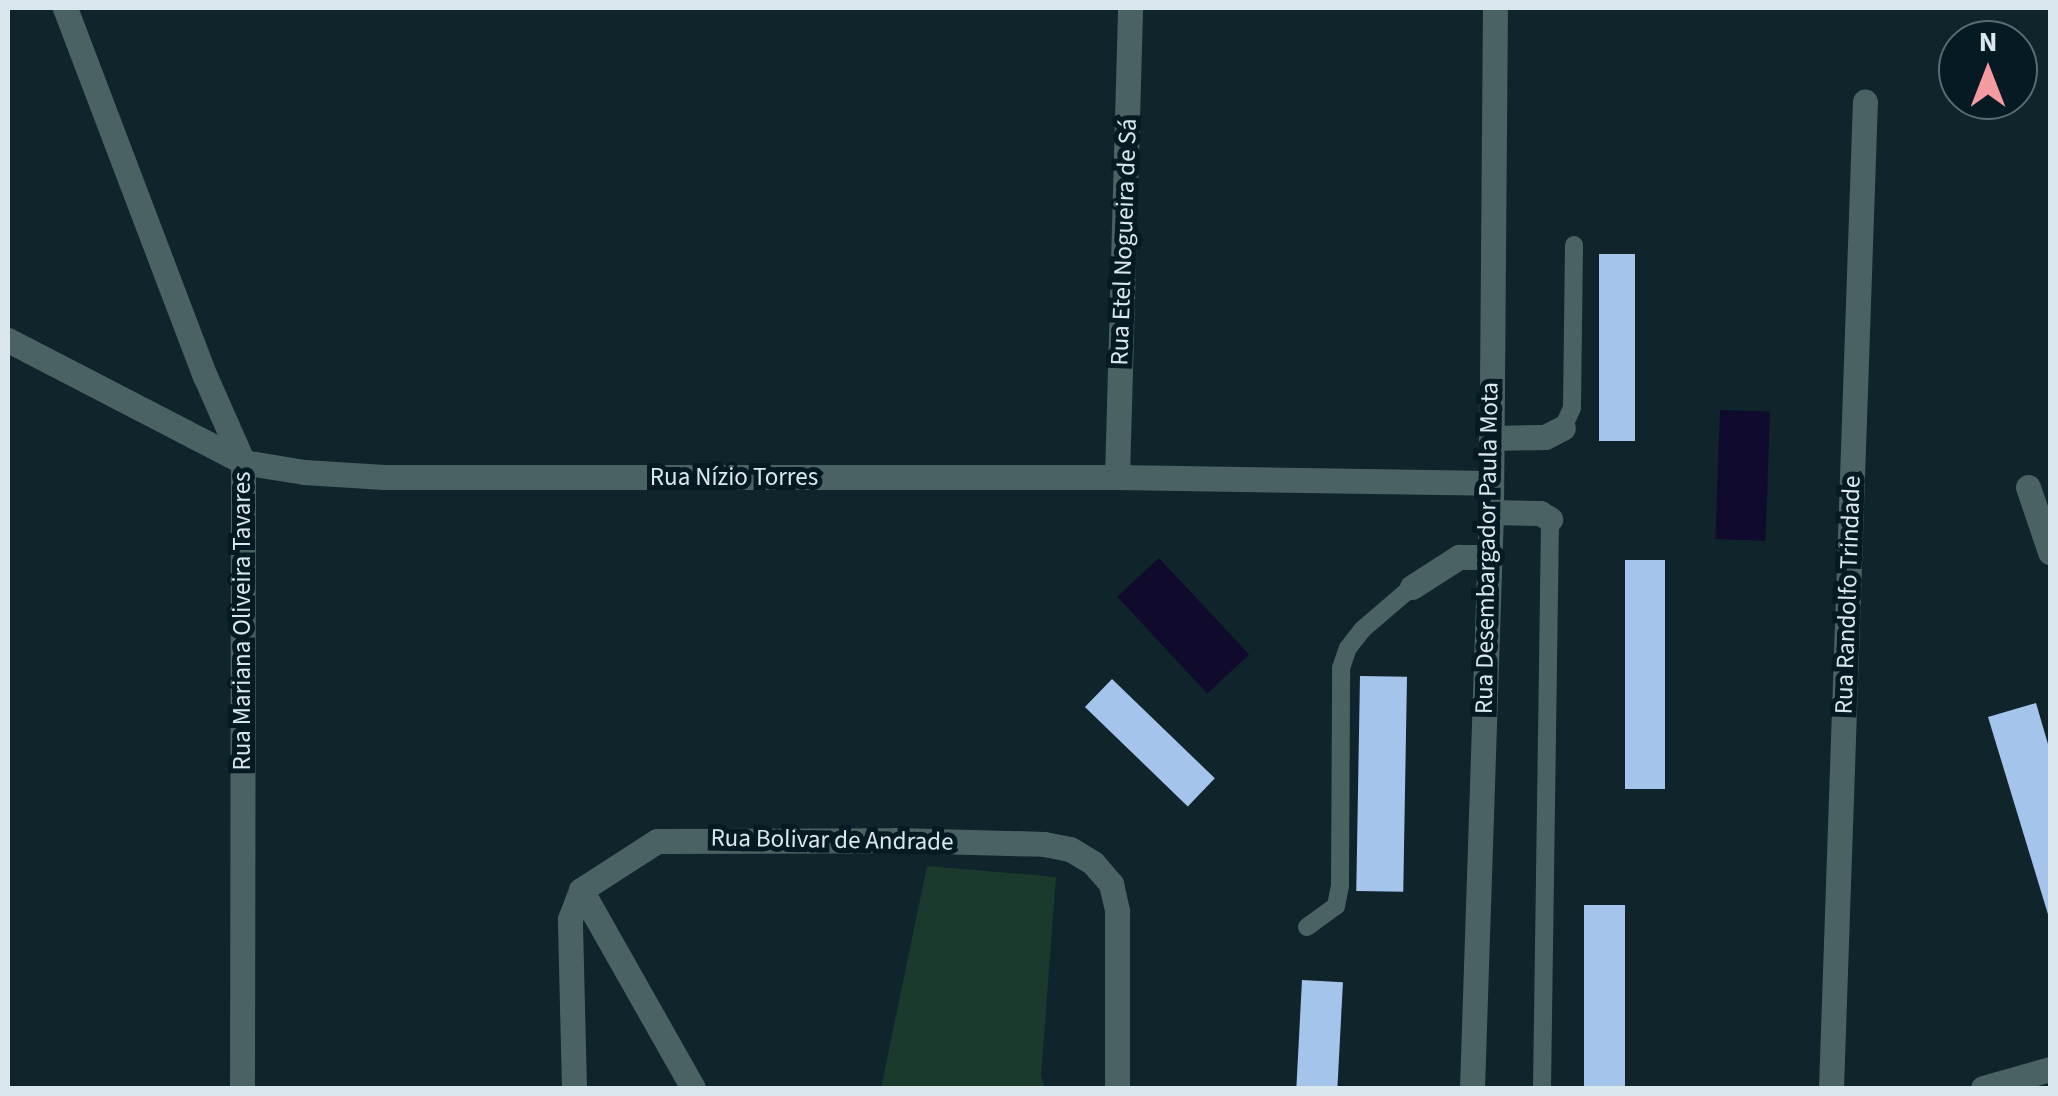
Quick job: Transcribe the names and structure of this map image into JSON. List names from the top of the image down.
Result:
{
  "streets": {
    "street": [
      "Rua Etel Nogueira de Sá",
      "Rua Nízio Torres",
      "Rua Desembargador Paula Mota",
      "Rua Randolfo Trindade",
      "Rua Mariana Oliveira Tavares",
      "Rua Bolivar de Andrade"
    ]
  },
  "crossings": [
    ["Rua Etel Nogueira de Sá", "Rua Nízio Torres"],
    ["Rua Nízio Torres", "Rua Desembargador Paula Mota"],
    ["Rua Nízio Torres", "Rua Mariana Oliveira Tavares"]
  ],
  "north": "top"
}
